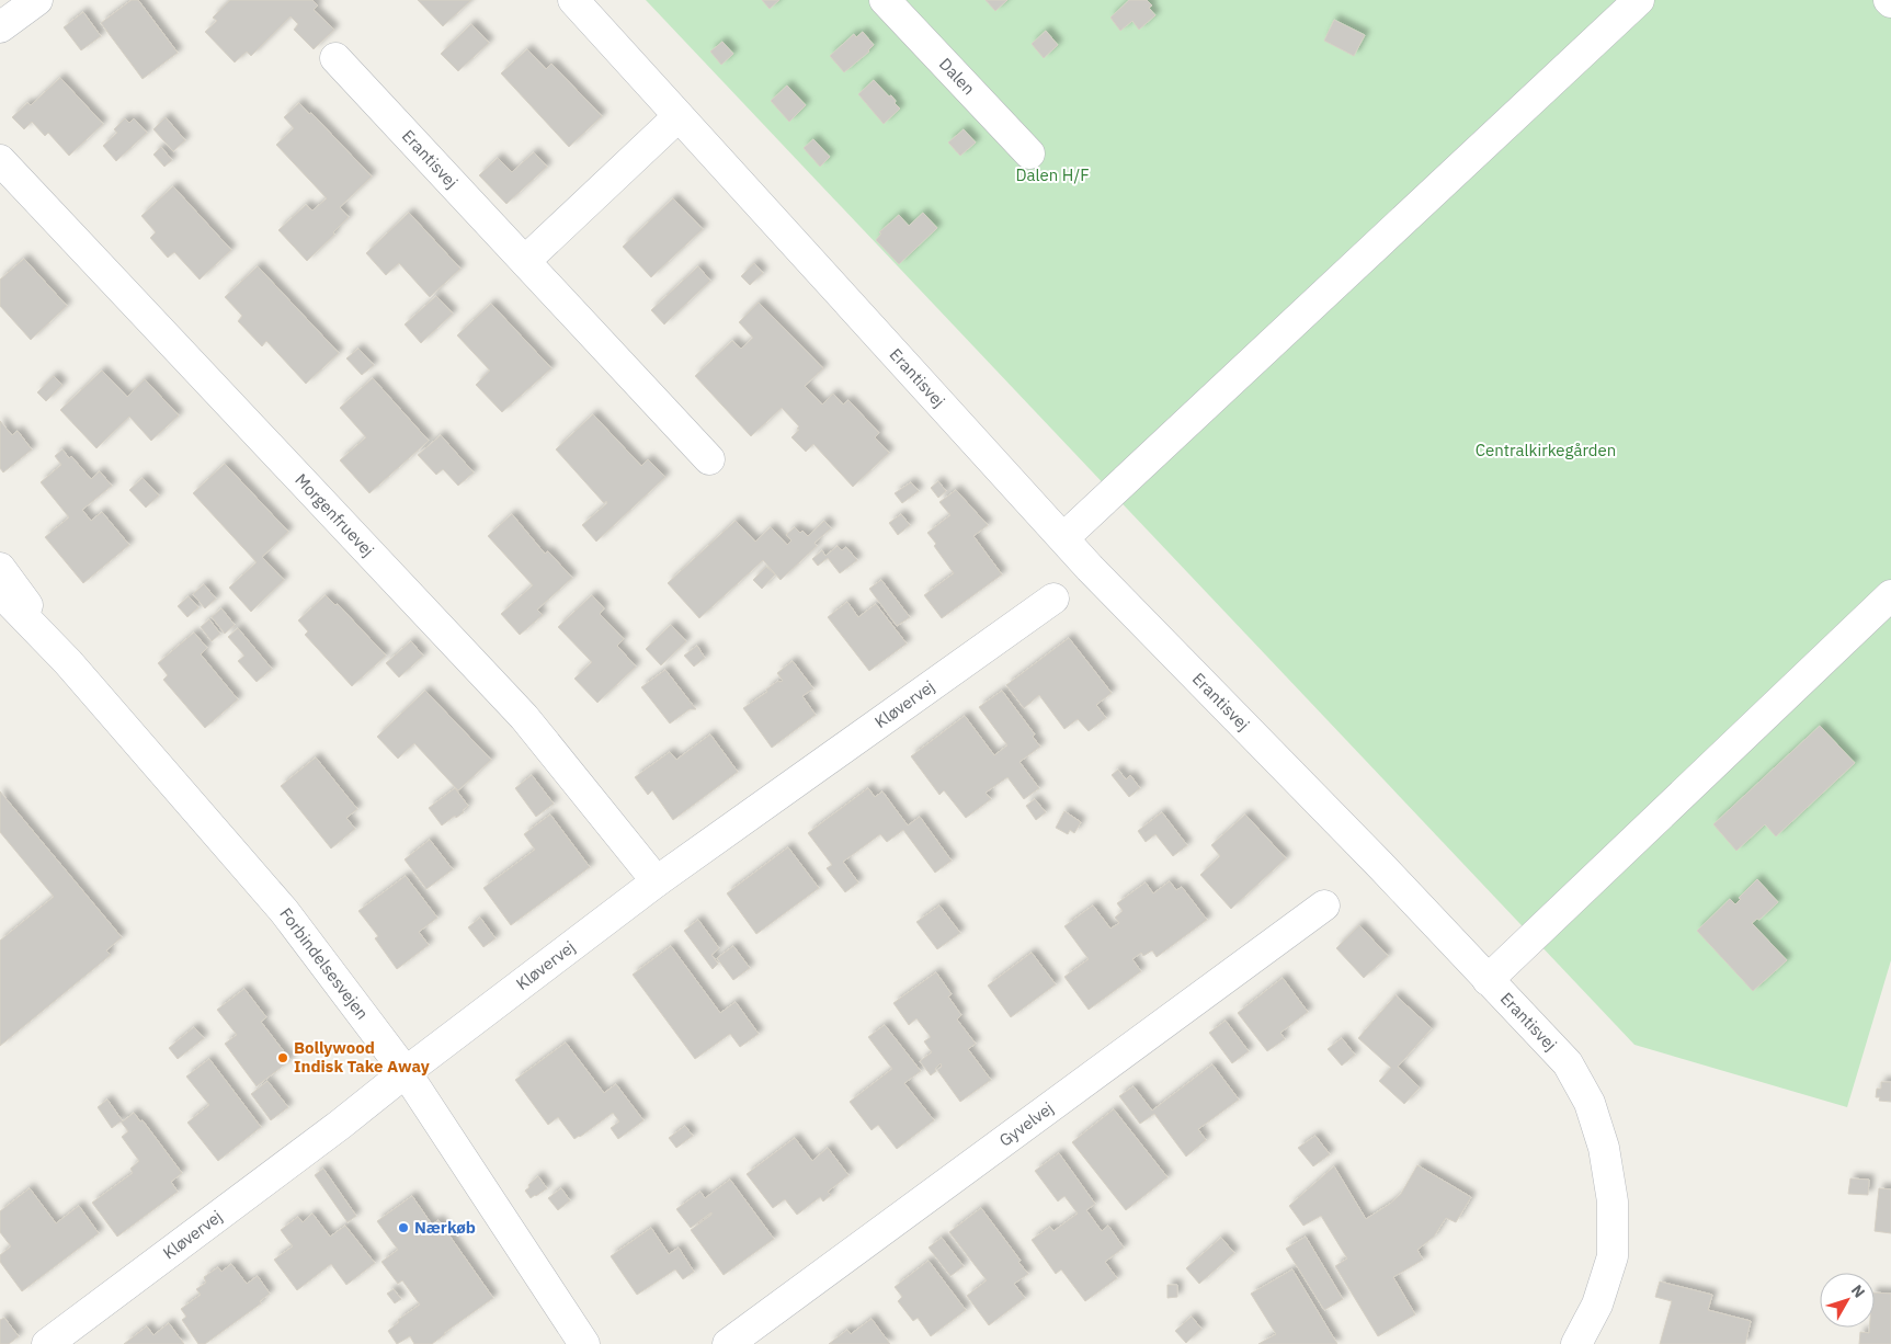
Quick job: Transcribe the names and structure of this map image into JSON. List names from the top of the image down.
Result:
{
  "streets": {
    "street": [
      "Dalen",
      "Erantisvej",
      "Morgenfruevej",
      "Kløvervej",
      "Forbindelsesvejen",
      "Gyvelvej"
    ]
  },
  "crossings": [
    ["Morgenfruevej", "Kløvervej"],
    ["Kløvervej", "Forbindelsesvejen"]
  ],
  "parks": ["Dalen H/F", "Centralkirkegården"],
  "places": ["Bollywood Indisk Take Away", "Nærkøb"],
  "north": "top right"
}
